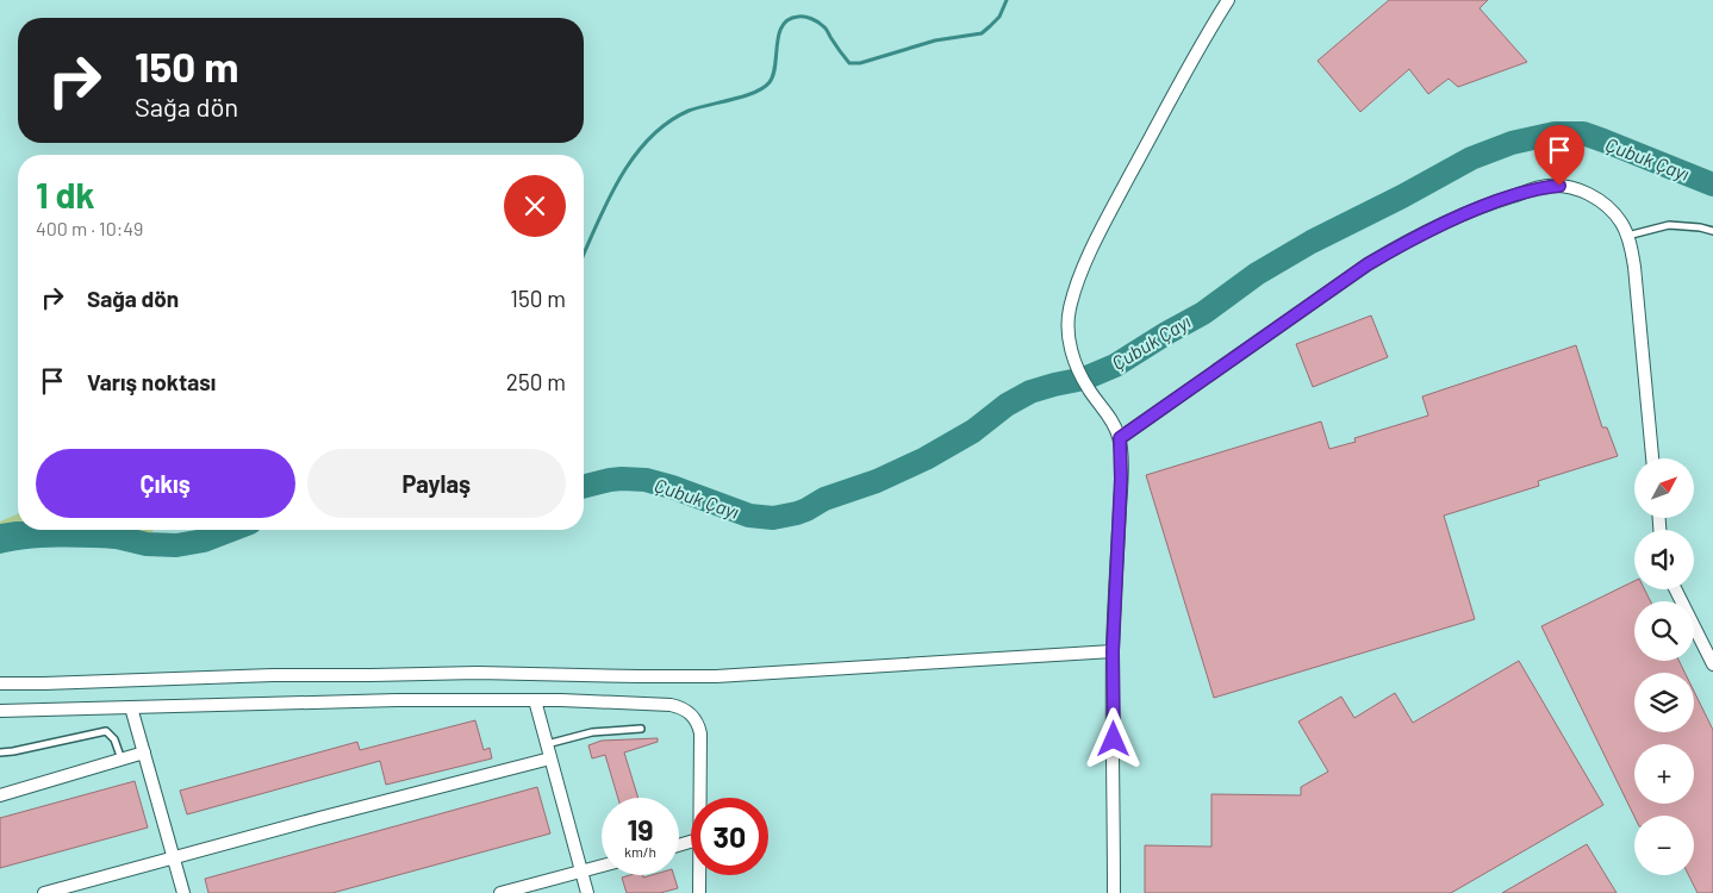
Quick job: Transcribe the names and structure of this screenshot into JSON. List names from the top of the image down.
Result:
{
  "water": ["Çubuk Çayı"],
  "north": "top right",
  "page": {
    "turn": ["150 m", "Sağa dön"],
    "heading": ["1 dk", "400 m · 10:49"],
    "list": [
      {
        "name": "Sağa dön",
        "value": "150 m"
      },
      {
        "name": "Varış noktası",
        "value": "250 m"
      }
    ],
    "buttons": ["Çıkış", "Paylaş"],
    "map_buttons": ["+", "−"],
    "speed": "19 km/h",
    "limit": "30"
  }
}
